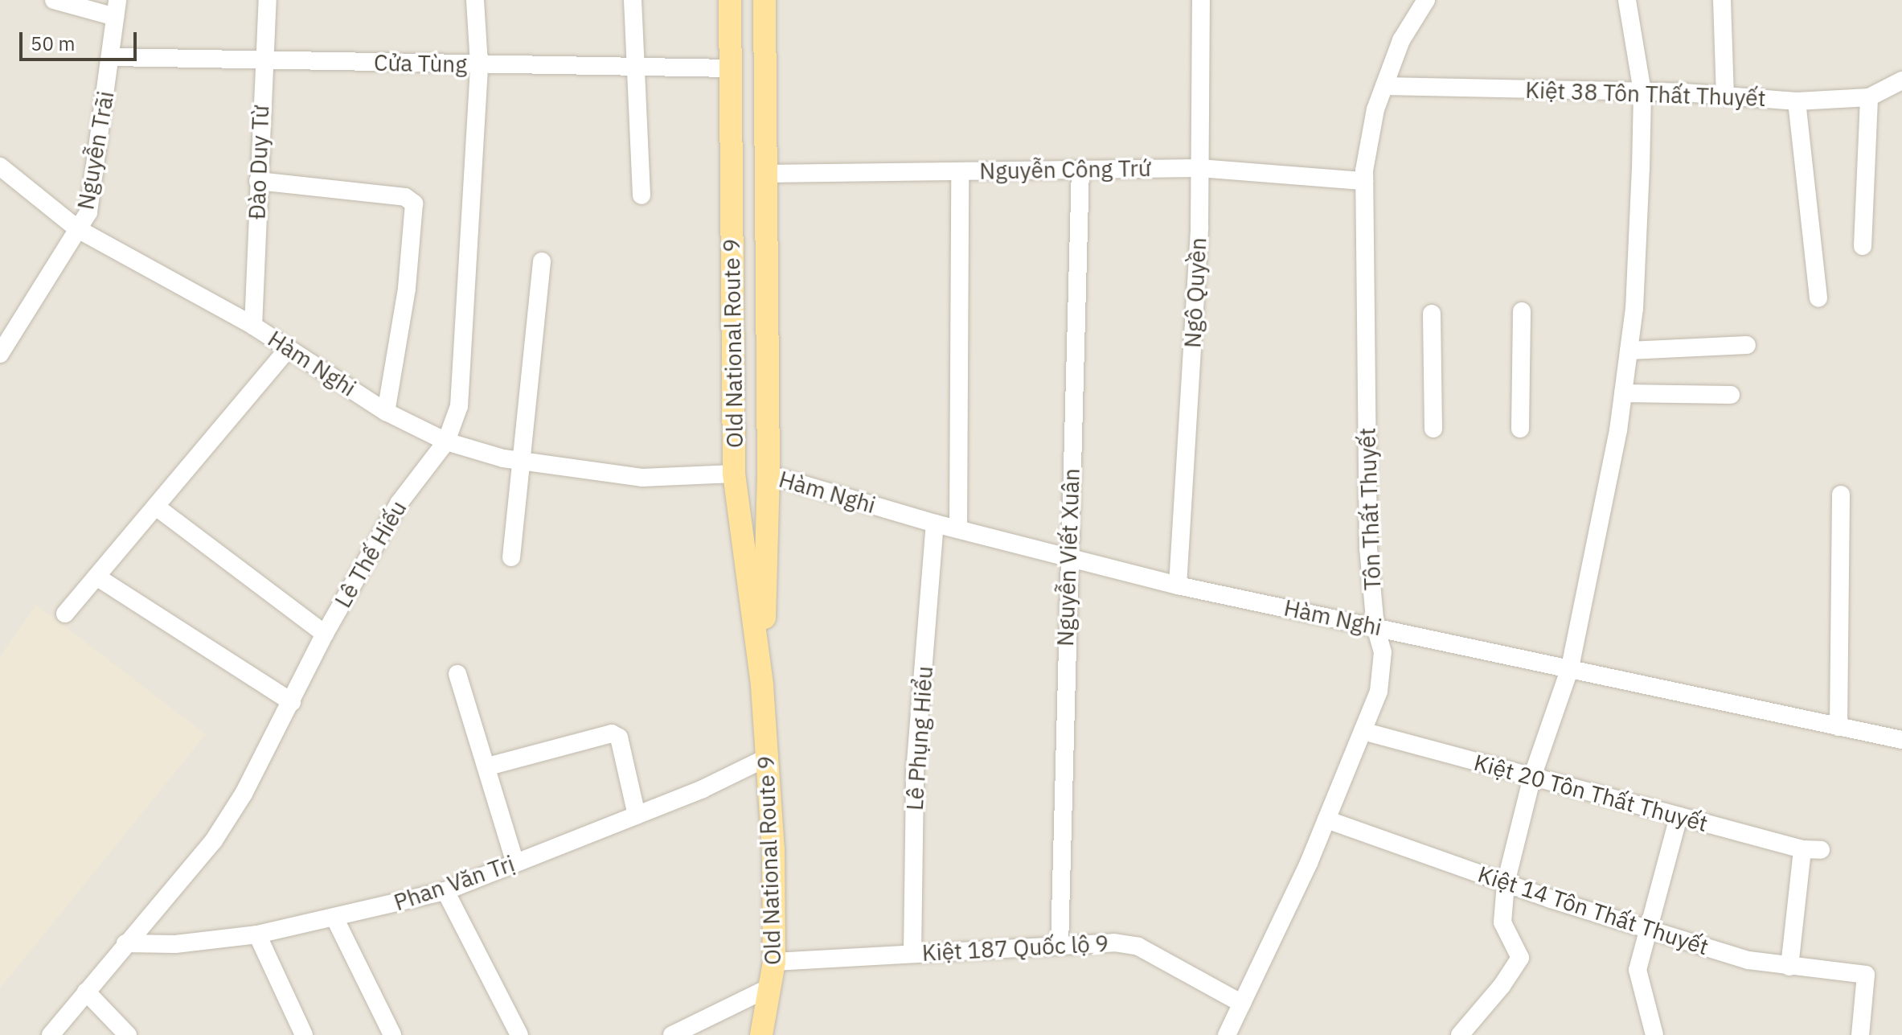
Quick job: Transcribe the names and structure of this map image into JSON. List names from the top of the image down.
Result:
{
  "streets": {
    "main road": ["Old National Route 9"],
    "street": [
      "Cửa Tùng",
      "Kiệt 38 Tôn Thất Thuyết",
      "Nguyễn Trãi",
      "Đào Duy Từ",
      "Nguyễn Công Trứ",
      "Ngô Quyền",
      "Hàm Nghi",
      "Tôn Thất Thuyết",
      "Lê Thế Hiếu",
      "Nguyễn Viết Xuân",
      "Lê Phụng Hiểu",
      "Kiệt 20 Tôn Thất Thuyết",
      "Phan Văn Trị",
      "Kiệt 14 Tôn Thất Thuyết",
      "Kiệt 187 Quốc lộ 9"
    ]
  },
  "crossings": [
    ["Cửa Tùng", "Nguyễn Trãi"],
    ["Cửa Tùng", "Đào Duy Từ"],
    ["Cửa Tùng", "Old National Route 9"],
    ["Cửa Tùng", "Lê Thế Hiếu"],
    ["Kiệt 38 Tôn Thất Thuyết", "Tôn Thất Thuyết"],
    ["Nguyễn Trãi", "Hàm Nghi"],
    ["Đào Duy Từ", "Hàm Nghi"],
    ["Nguyễn Công Trứ", "Ngô Quyền"],
    ["Nguyễn Công Trứ", "Old National Route 9"],
    ["Nguyễn Công Trứ", "Tôn Thất Thuyết"],
    ["Nguyễn Công Trứ", "Nguyễn Viết Xuân"],
    ["Ngô Quyền", "Hàm Nghi"],
    ["Old National Route 9", "Hàm Nghi"],
    ["Old National Route 9", "Phan Văn Trị"],
    ["Old National Route 9", "Kiệt 187 Quốc lộ 9"],
    ["Hàm Nghi", "Tôn Thất Thuyết"],
    ["Hàm Nghi", "Lê Thế Hiếu"],
    ["Hàm Nghi", "Nguyễn Viết Xuân"],
    ["Hàm Nghi", "Lê Phụng Hiểu"],
    ["Tôn Thất Thuyết", "Kiệt 20 Tôn Thất Thuyết"],
    ["Tôn Thất Thuyết", "Kiệt 14 Tôn Thất Thuyết"],
    ["Tôn Thất Thuyết", "Kiệt 187 Quốc lộ 9"],
    ["Lê Thế Hiếu", "Phan Văn Trị"],
    ["Nguyễn Viết Xuân", "Kiệt 187 Quốc lộ 9"],
    ["Lê Phụng Hiểu", "Kiệt 187 Quốc lộ 9"]
  ],
  "scale_bar": "50 m"
}
